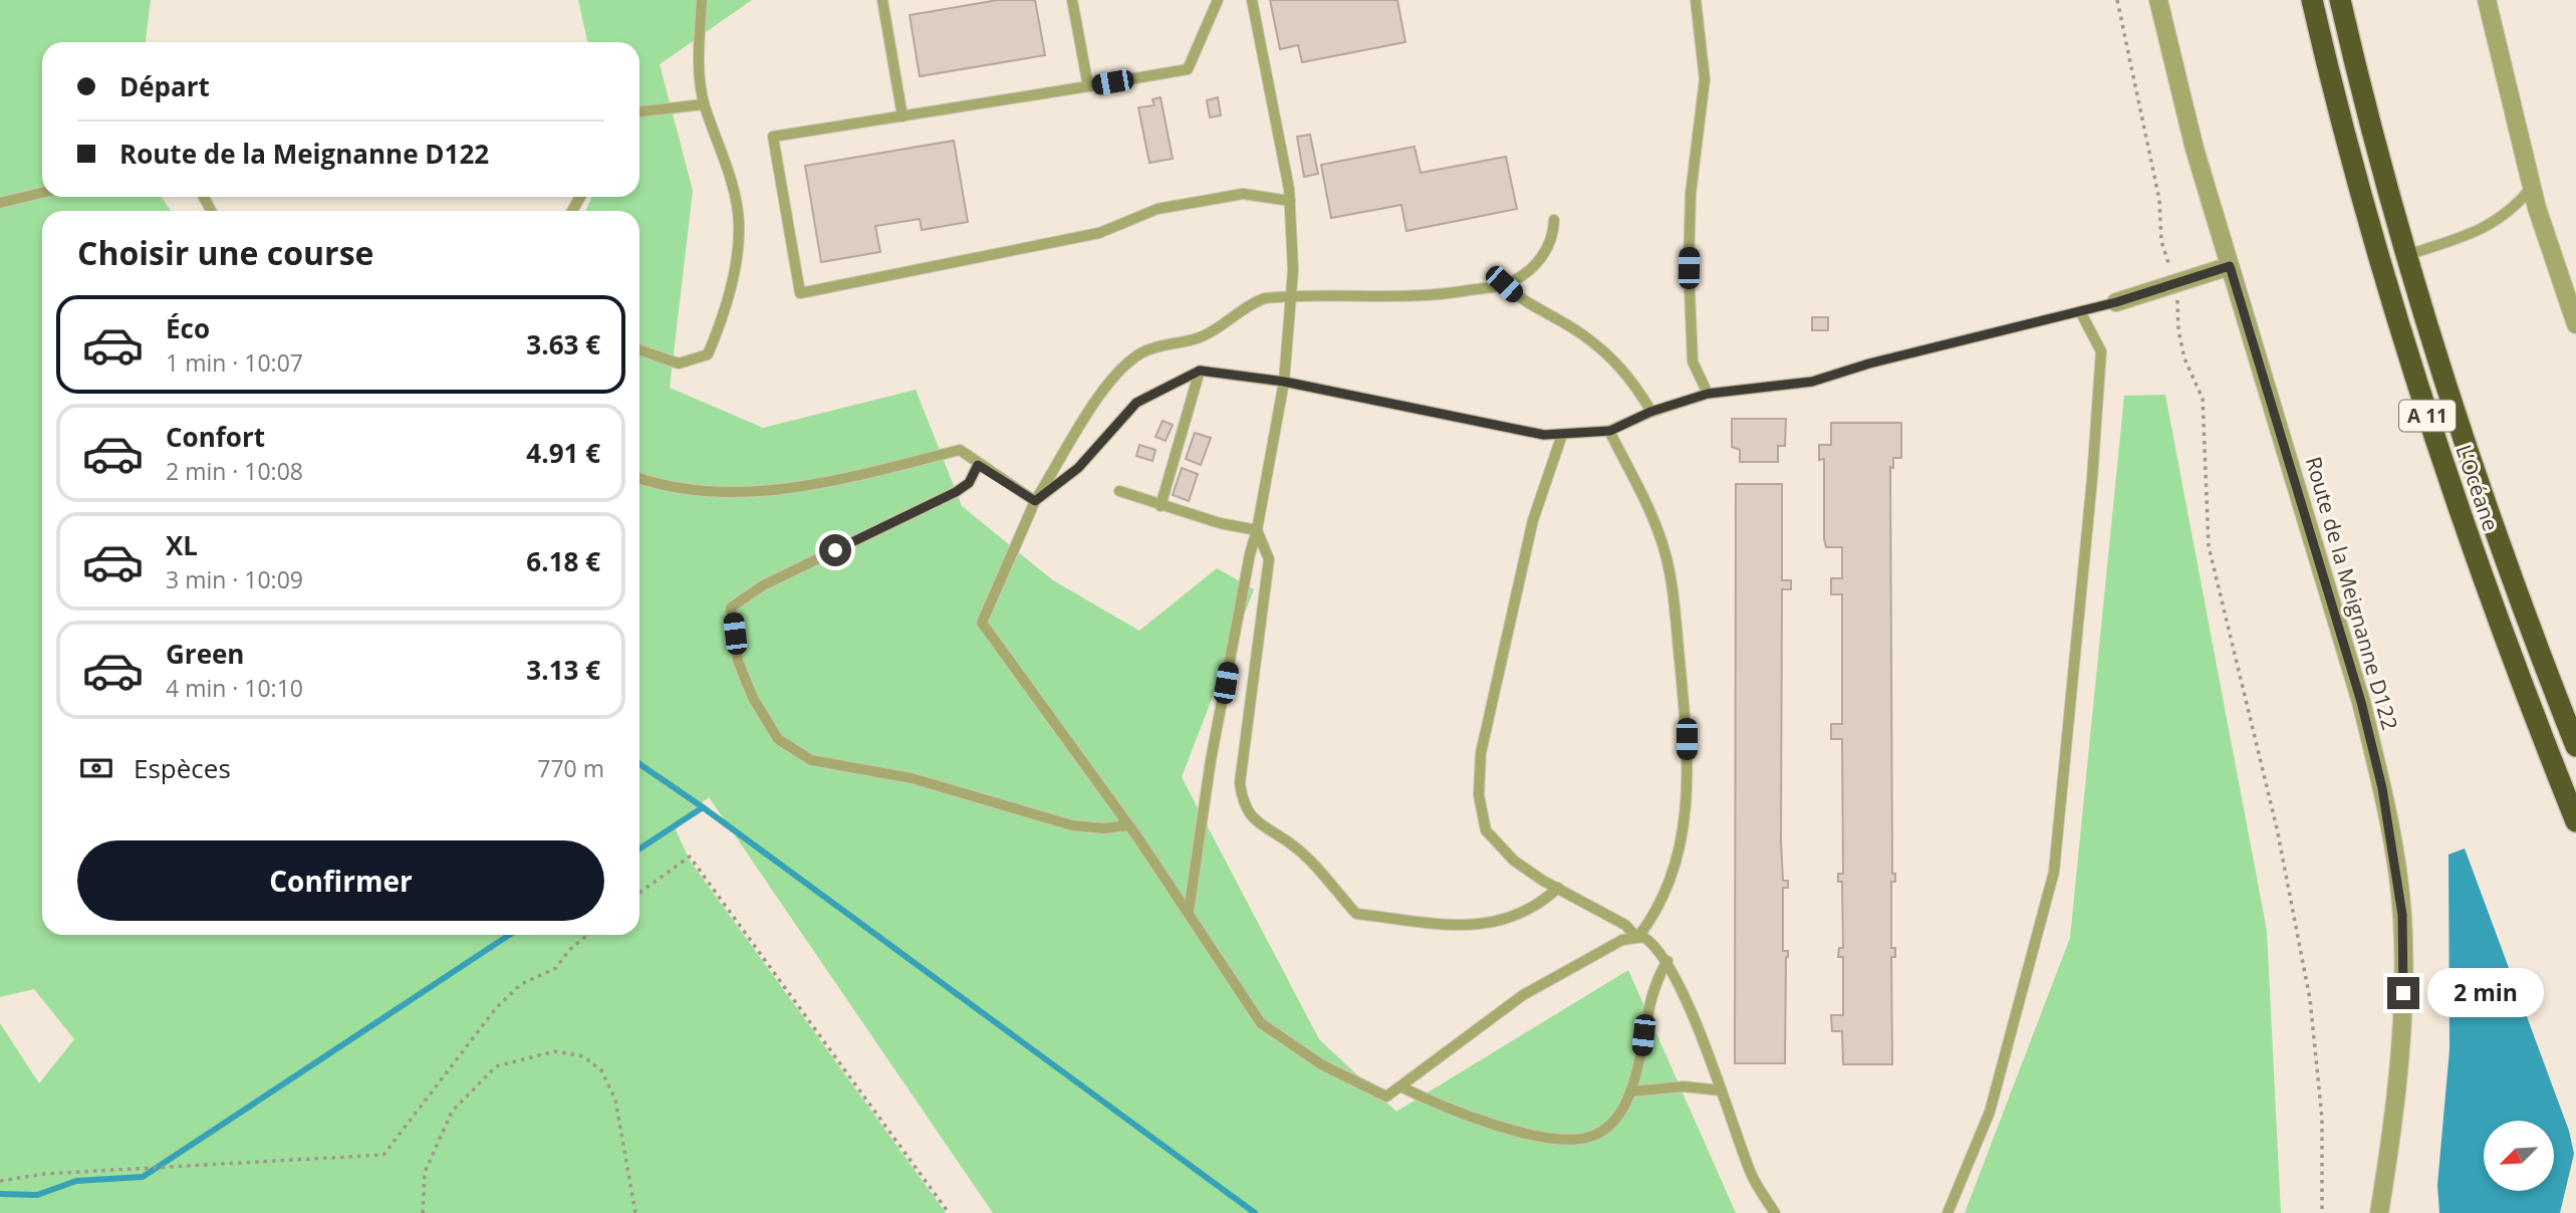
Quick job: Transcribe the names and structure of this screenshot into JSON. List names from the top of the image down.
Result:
{
  "streets": {
    "highway": ["A 11", "L’Océane"],
    "street": ["Route de la Meignanne D122"]
  },
  "north": "bottom left",
  "page": {
    "banner": ["Départ", "Route de la Meignanne D122"],
    "heading": "Choisir une course",
    "list": [
      {
        "name": "Éco",
        "note": "1 min · 10:07",
        "value": "3.63 €"
      },
      {
        "name": "Confort",
        "note": "2 min · 10:08",
        "value": "4.91 €"
      },
      {
        "name": "XL",
        "note": "3 min · 10:09",
        "value": "6.18 €"
      },
      {
        "name": "Green",
        "note": "4 min · 10:10",
        "value": "3.13 €"
      }
    ],
    "pay": ["Espèces", "770 m"],
    "buttons": "Confirmer",
    "bubble": "2 min"
  }
}
